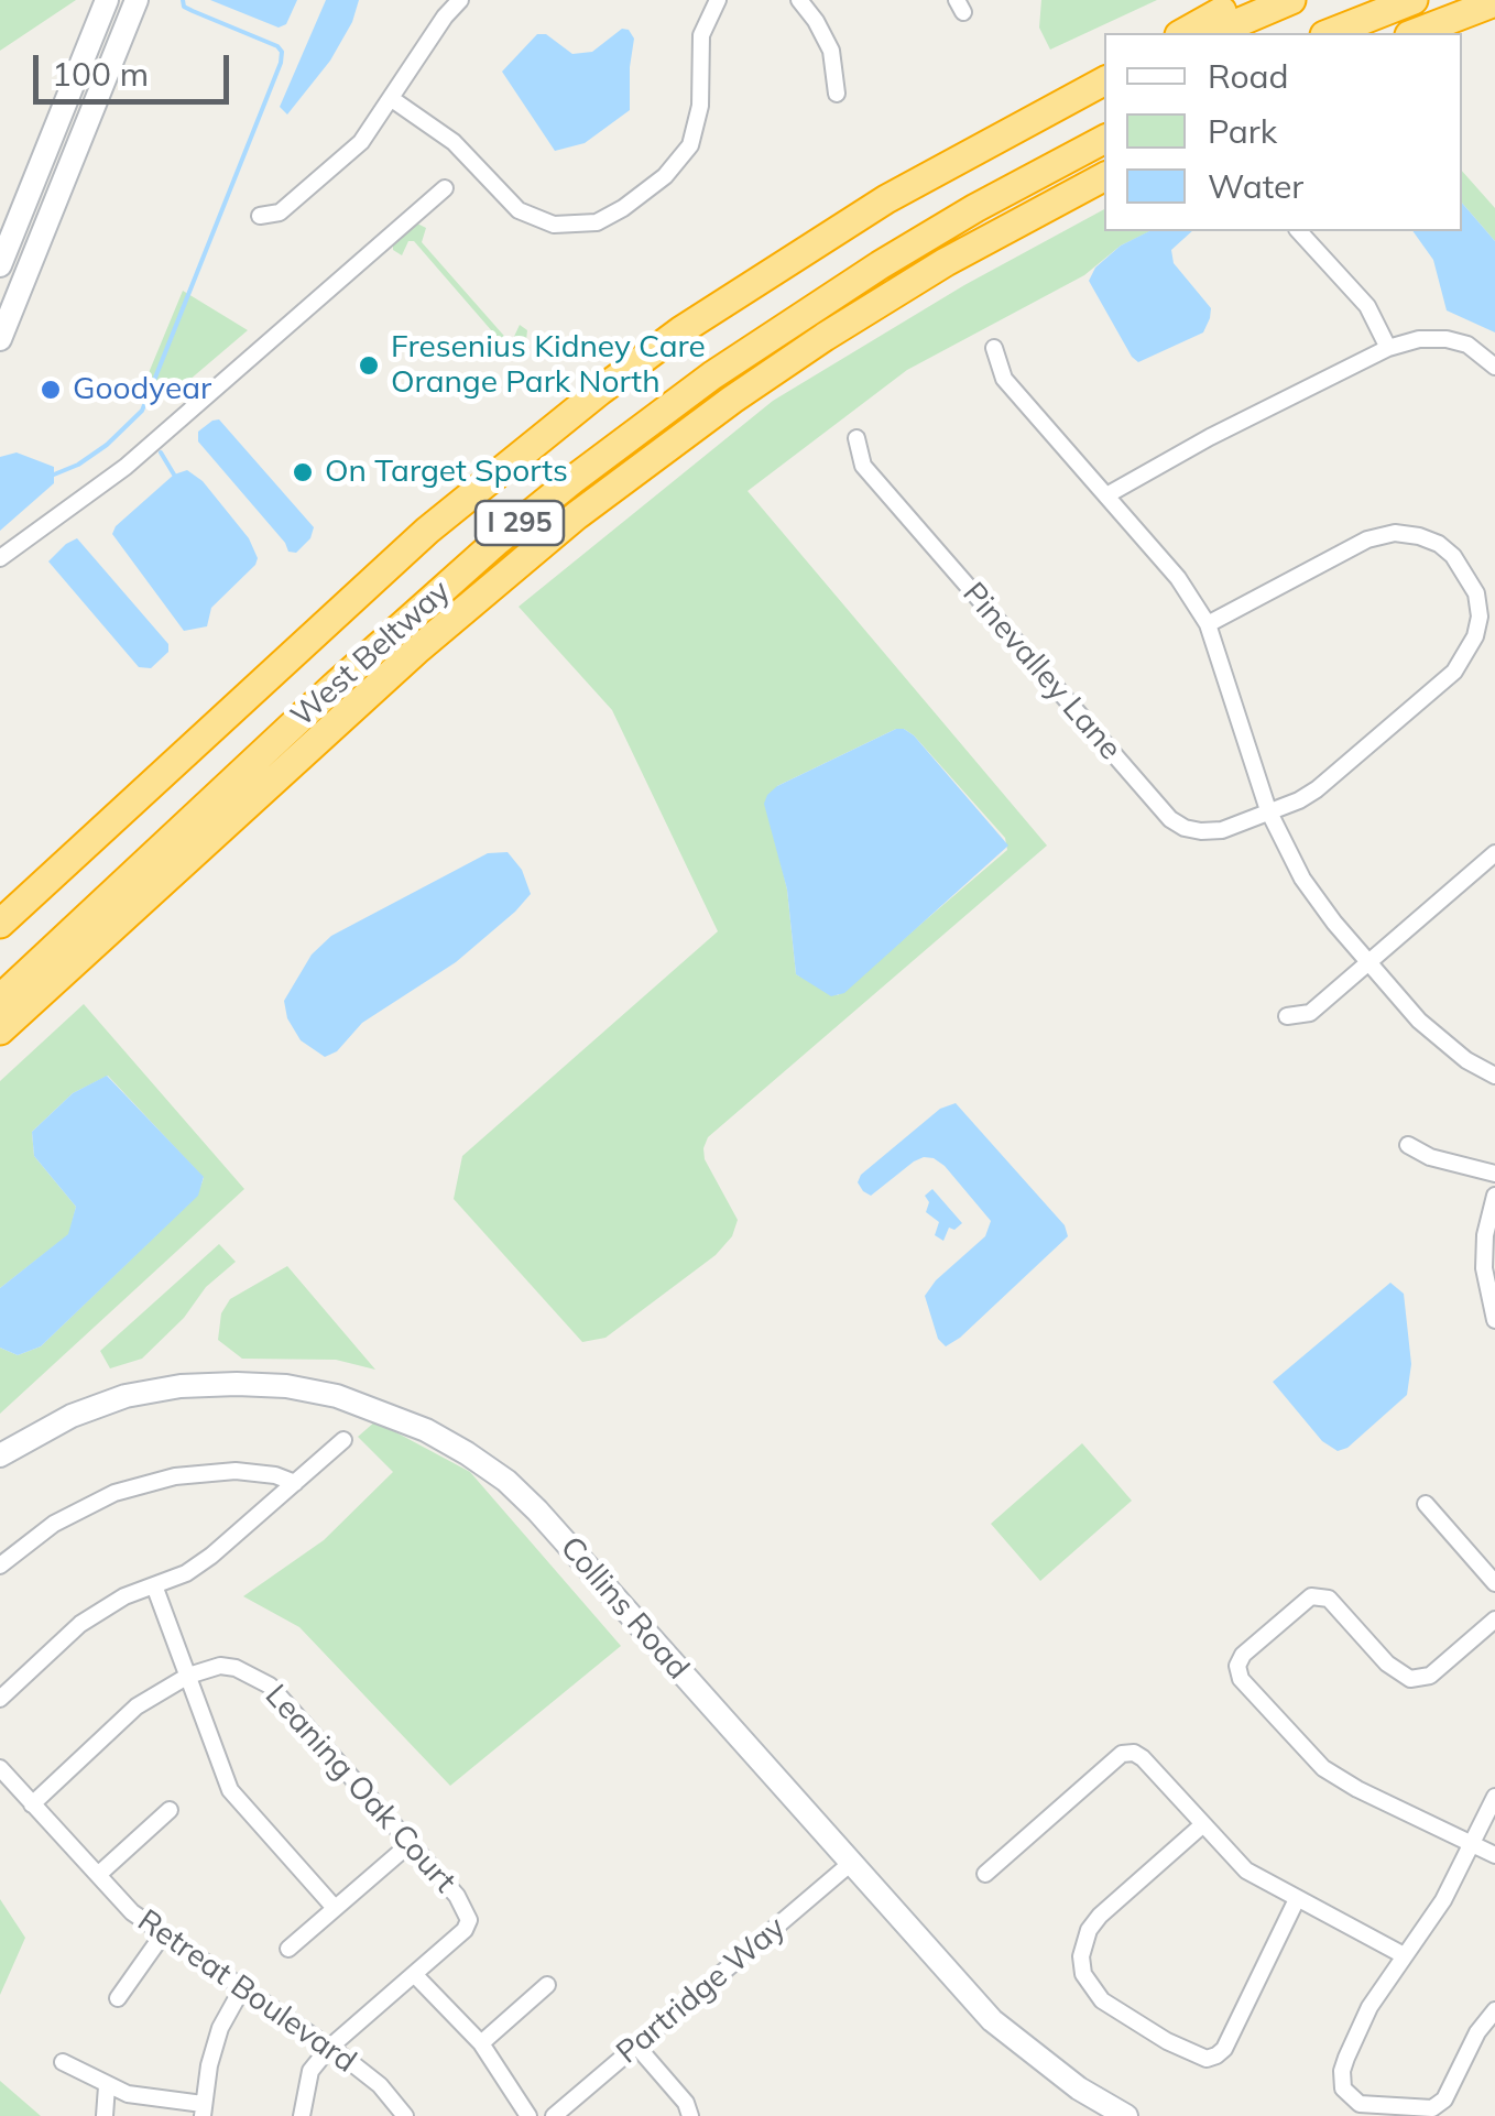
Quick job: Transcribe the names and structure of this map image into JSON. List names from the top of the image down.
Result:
{
  "streets": {
    "highway": ["I 295", "West Beltway"],
    "street": [
      "Pinevalley Lane",
      "Collins Road",
      "Leaning Oak Court",
      "Partridge Way",
      "Retreat Boulevard"
    ]
  },
  "crossings": [
    ["Collins Road", "Partridge Way"],
    ["Leaning Oak Court", "Retreat Boulevard"]
  ],
  "places": ["Fresenius Kidney Care Orange Park North", "Goodyear", "On Target Sports"],
  "legend": ["Road", "Park", "Water"],
  "scale_bar": "100 m"
}
